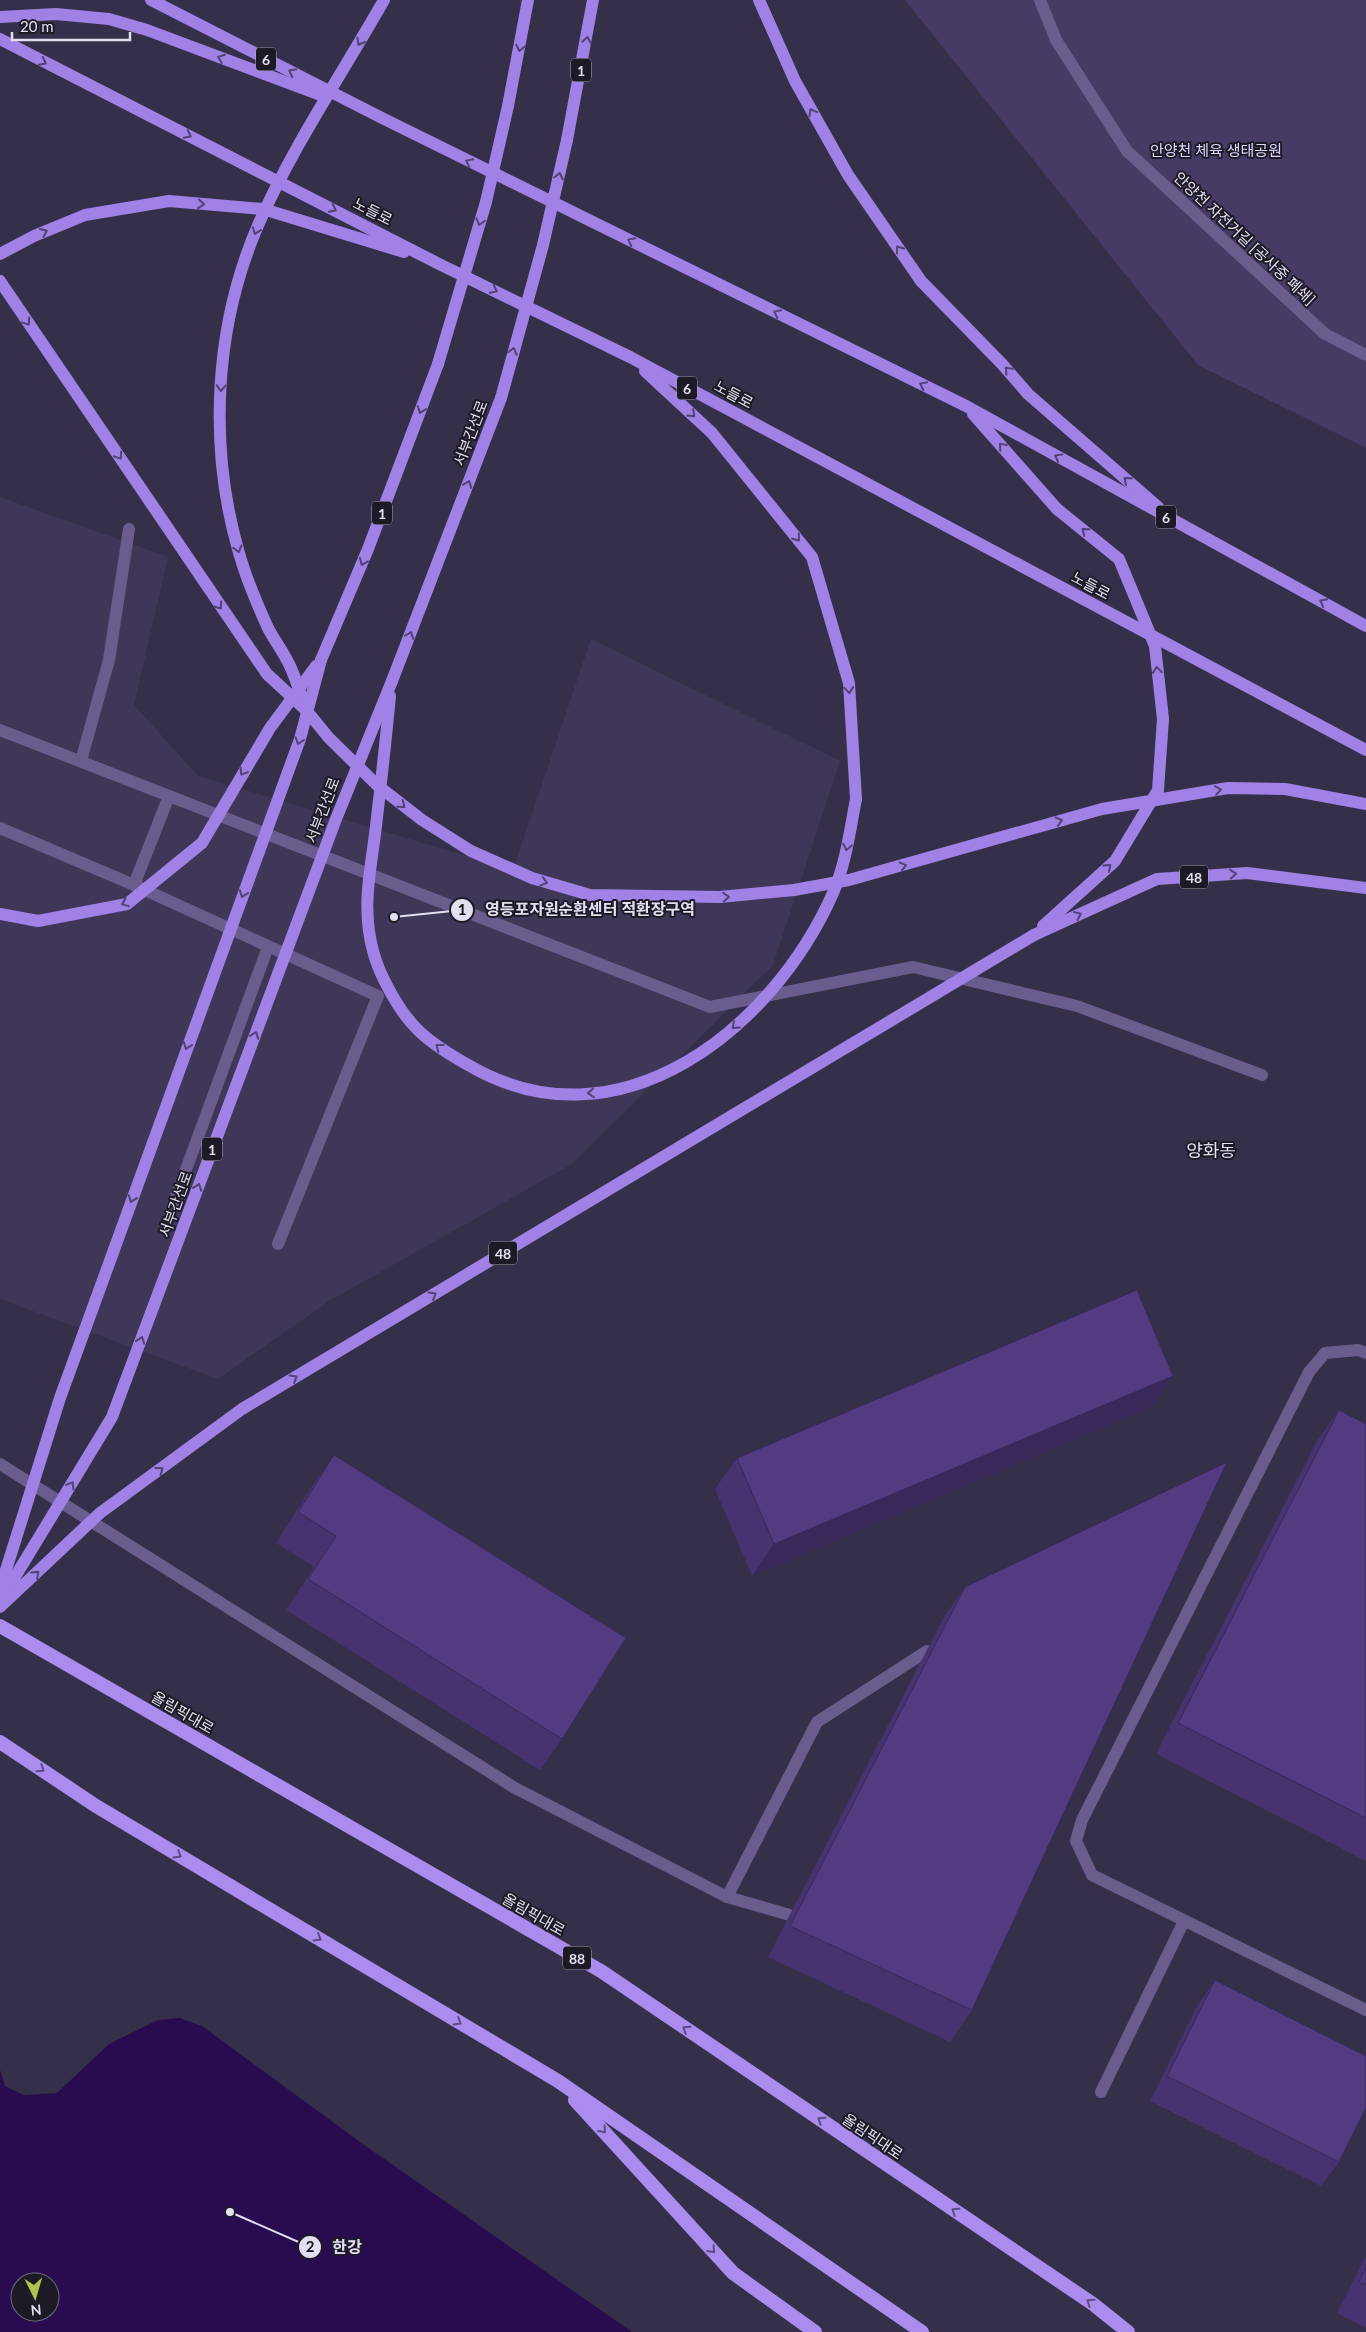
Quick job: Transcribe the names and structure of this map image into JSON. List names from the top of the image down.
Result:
{
  "streets": {
    "highway": ["올림픽대로", "88"],
    "main road": [
      "6",
      "1",
      "노들로",
      "서부간선로",
      "48"
    ],
    "lane": ["안양천 자전거길 [공사중 폐쇄]"]
  },
  "districts": ["양화동"],
  "parks": ["안양천 체육 생태공원"],
  "places": ["영등포자원순환센터 적환장구역", "한강"],
  "scale_bar": "20 m",
  "north": "bottom"
}
